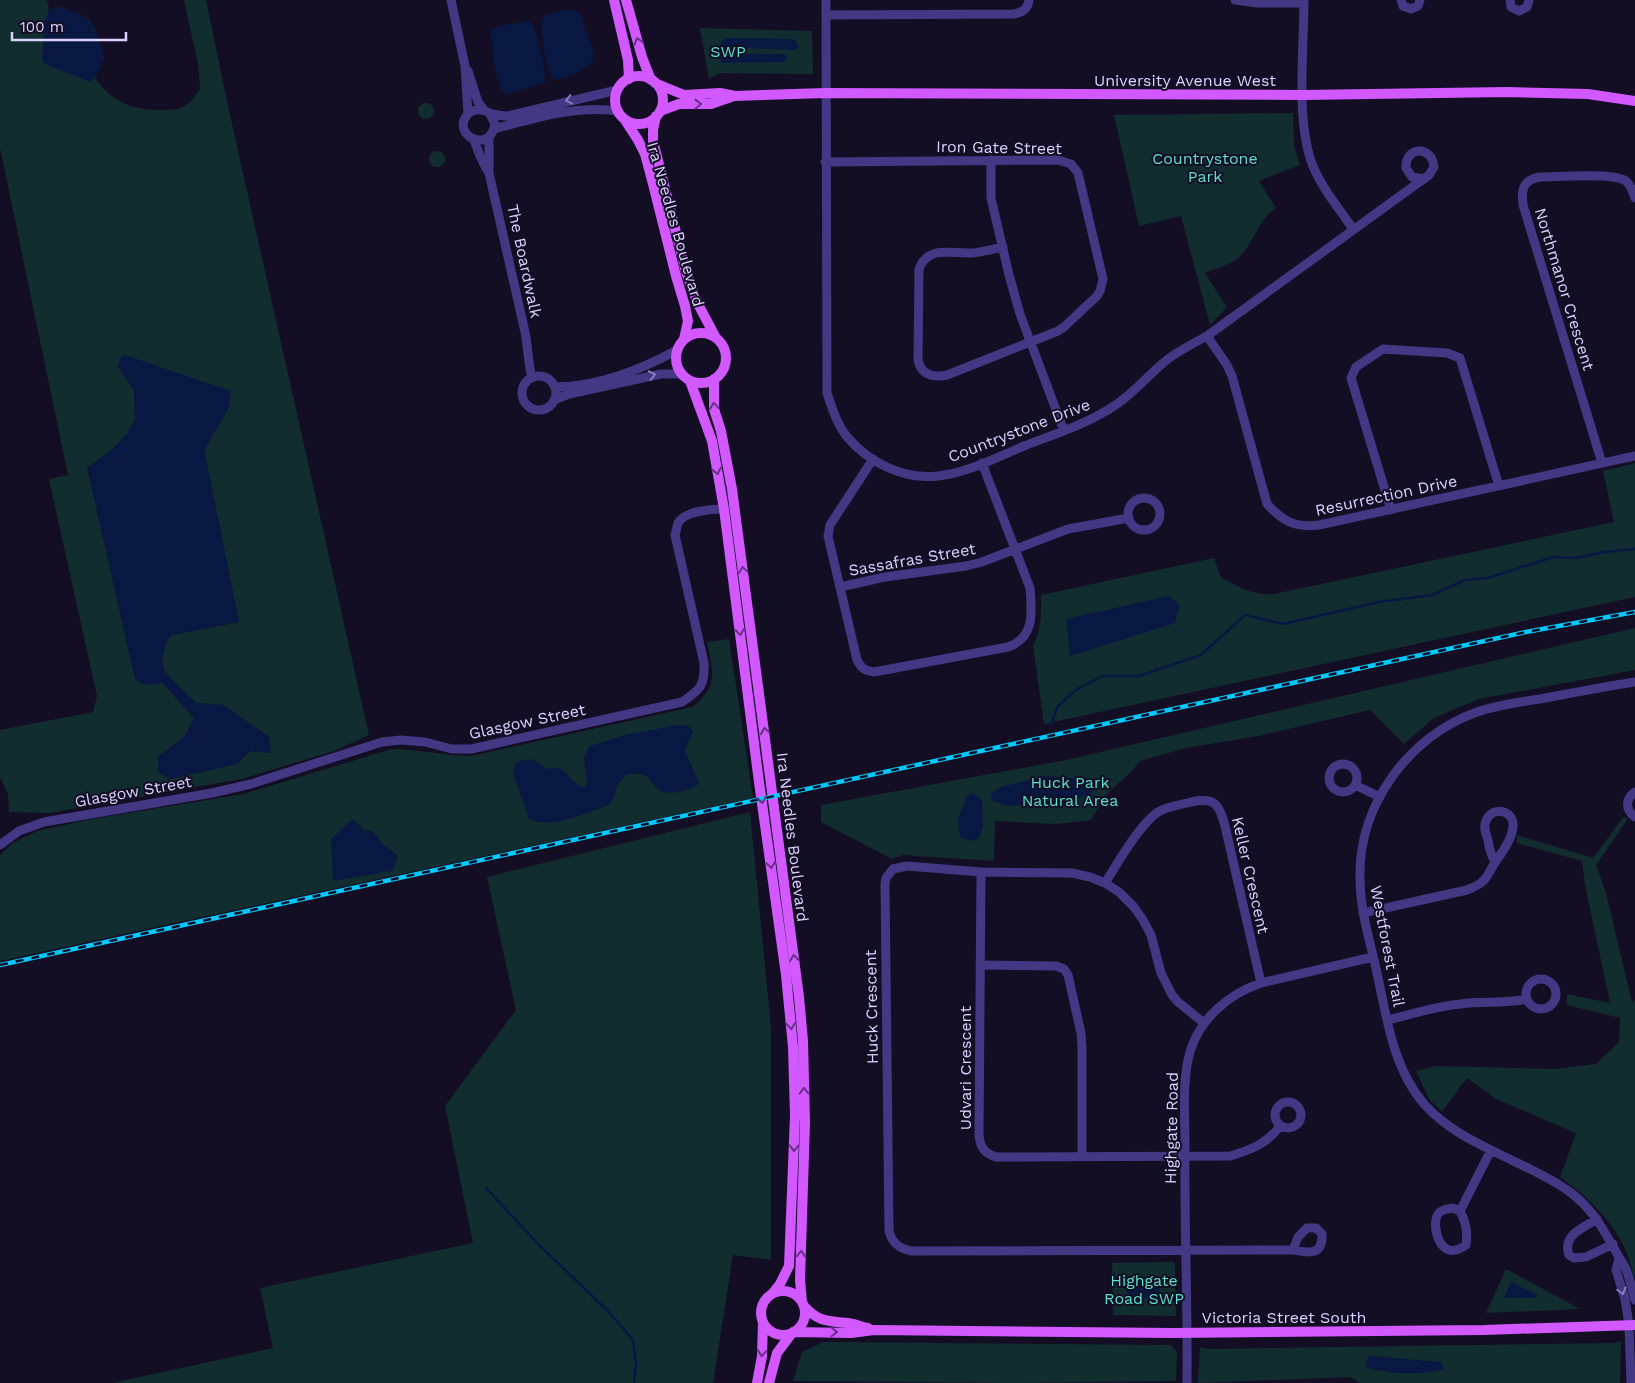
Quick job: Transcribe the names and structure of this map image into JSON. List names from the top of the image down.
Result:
{
  "streets": {
    "main road": ["University Avenue West", "Ira Needles Boulevard", "Victoria Street South"],
    "street": [
      "Iron Gate Street",
      "The Boardwalk",
      "Northmanor Crescent",
      "Countrystone Drive",
      "Resurrection Drive",
      "Sassafras Street",
      "Glasgow Street",
      "Keller Crescent",
      "Westforest Trail",
      "Huck Crescent",
      "Udvari Crescent",
      "Highgate Road"
    ]
  },
  "crossings": [
    ["University Avenue West", "Ira Needles Boulevard"],
    ["University Avenue West", "Countrystone Drive"],
    ["Iron Gate Street", "Countrystone Drive"],
    ["Ira Needles Boulevard", "Glasgow Street"],
    ["Ira Needles Boulevard", "Victoria Street South"],
    ["Northmanor Crescent", "Resurrection Drive"],
    ["Countrystone Drive", "Resurrection Drive"],
    ["Keller Crescent", "Huck Crescent"],
    ["Keller Crescent", "Highgate Road"],
    ["Westforest Trail", "Highgate Road"],
    ["Westforest Trail", "Victoria Street South"],
    ["Huck Crescent", "Udvari Crescent"],
    ["Huck Crescent", "Highgate Road"],
    ["Udvari Crescent", "Highgate Road"],
    ["Highgate Road", "Victoria Street South"]
  ],
  "parks": [
    "SWP",
    "Countrystone Park",
    "Huck Park Natural Area",
    "Highgate Road SWP"
  ],
  "scale_bar": "100 m"
}
